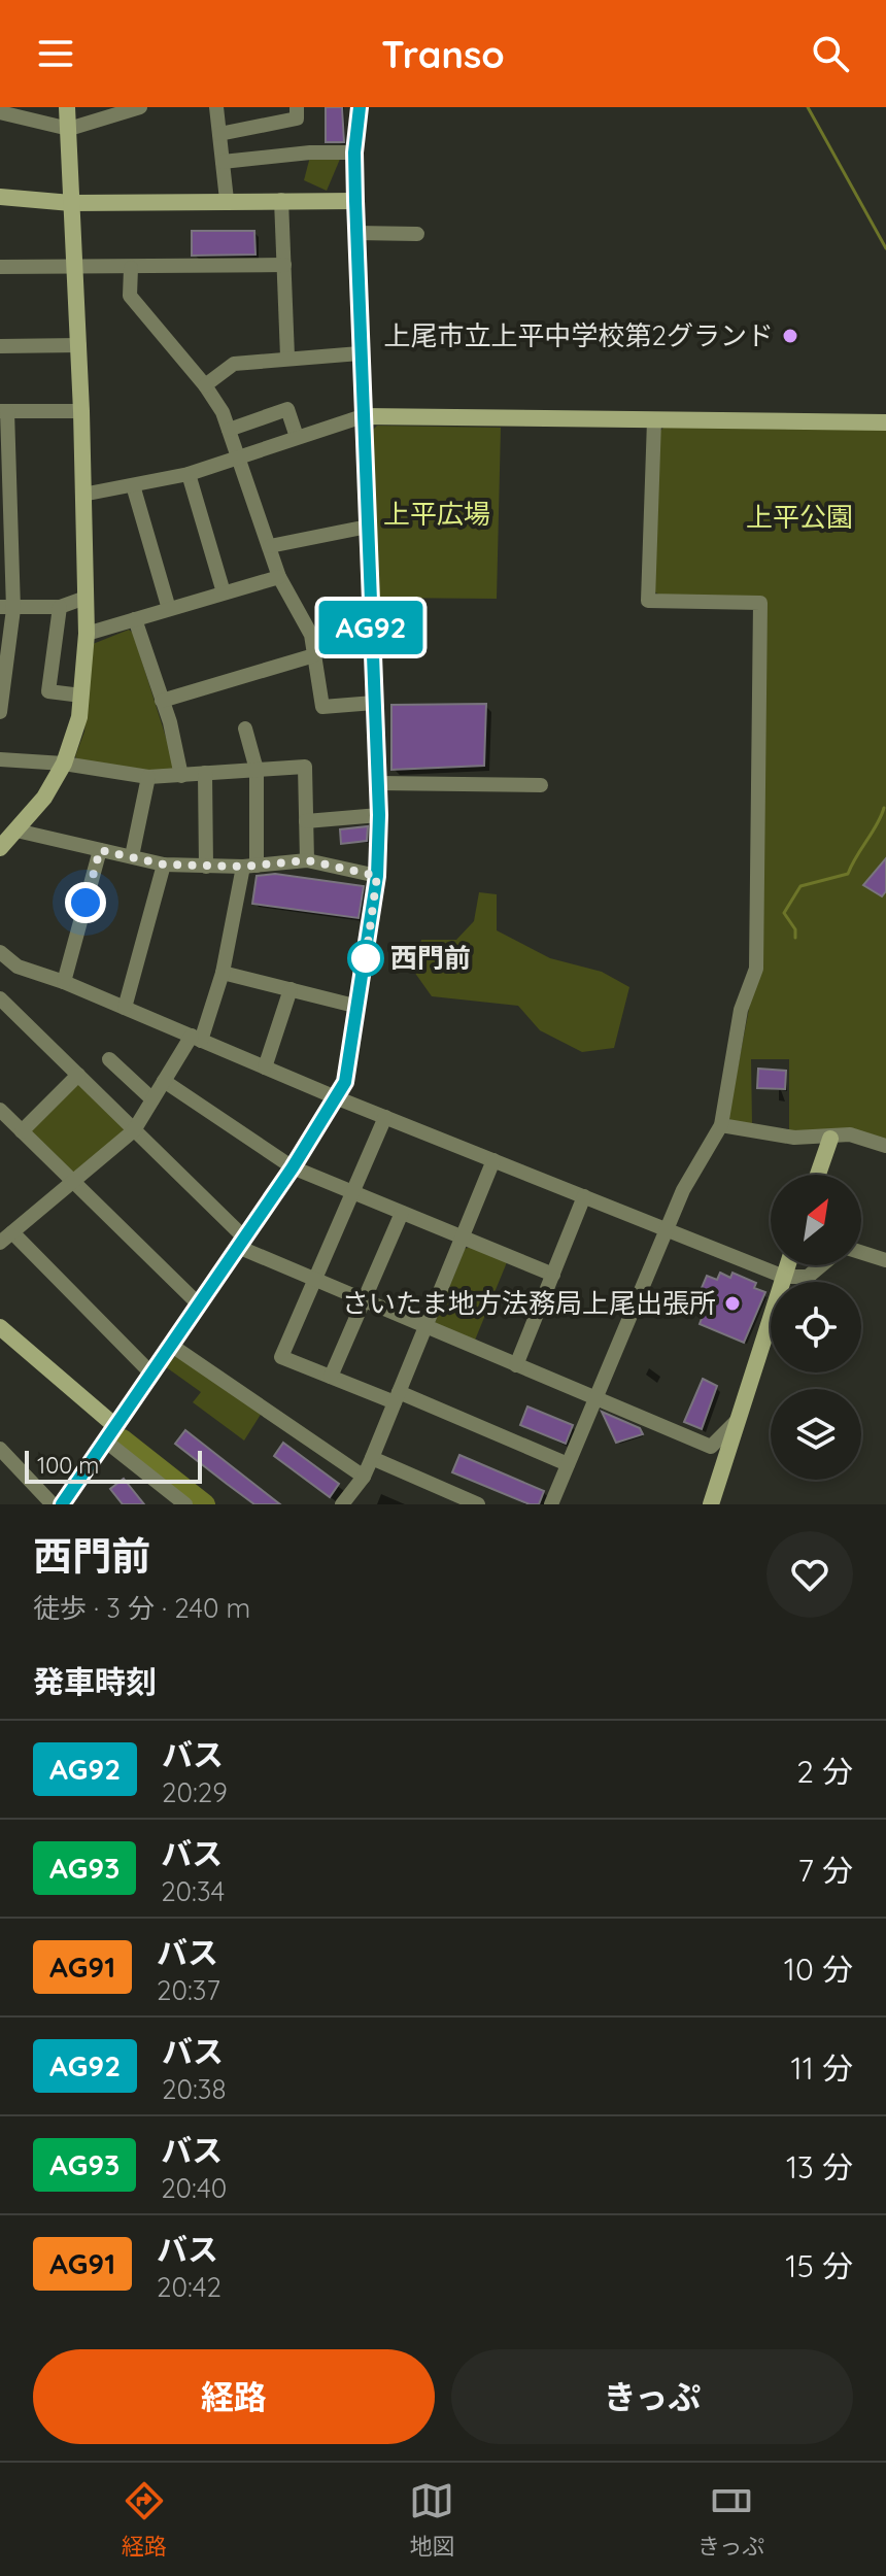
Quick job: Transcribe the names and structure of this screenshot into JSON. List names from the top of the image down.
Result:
{
  "parks": ["上平広場", "上平公園"],
  "places": ["上尾市立上平中学校第2グランド", "西門前", "さいたま地方法務局上尾出張所"],
  "lines": ["bus line AG92"],
  "scale_bar": "100 m",
  "north": "top right",
  "page": {
    "header": "Transo",
    "on_map": "AG92",
    "scale": "100 m",
    "heading": [
      ["西門前", "徒歩 · 3 分 · 240 m"],
      "発車時刻"
    ],
    "list": [
      {
        "mark": "AG92",
        "name": "バス",
        "note": "20:29",
        "value": "2 分"
      },
      {
        "mark": "AG93",
        "name": "バス",
        "note": "20:34",
        "value": "7 分"
      },
      {
        "mark": "AG91",
        "name": "バス",
        "note": "20:37",
        "value": "10 分"
      },
      {
        "mark": "AG92",
        "name": "バス",
        "note": "20:38",
        "value": "11 分"
      },
      {
        "mark": "AG93",
        "name": "バス",
        "note": "20:40",
        "value": "13 分"
      },
      {
        "mark": "AG91",
        "name": "バス",
        "note": "20:42",
        "value": "15 分"
      }
    ],
    "buttons": ["経路", "きっぷ"],
    "tabs": ["経路", "地図", "きっぷ"]
  }
}
